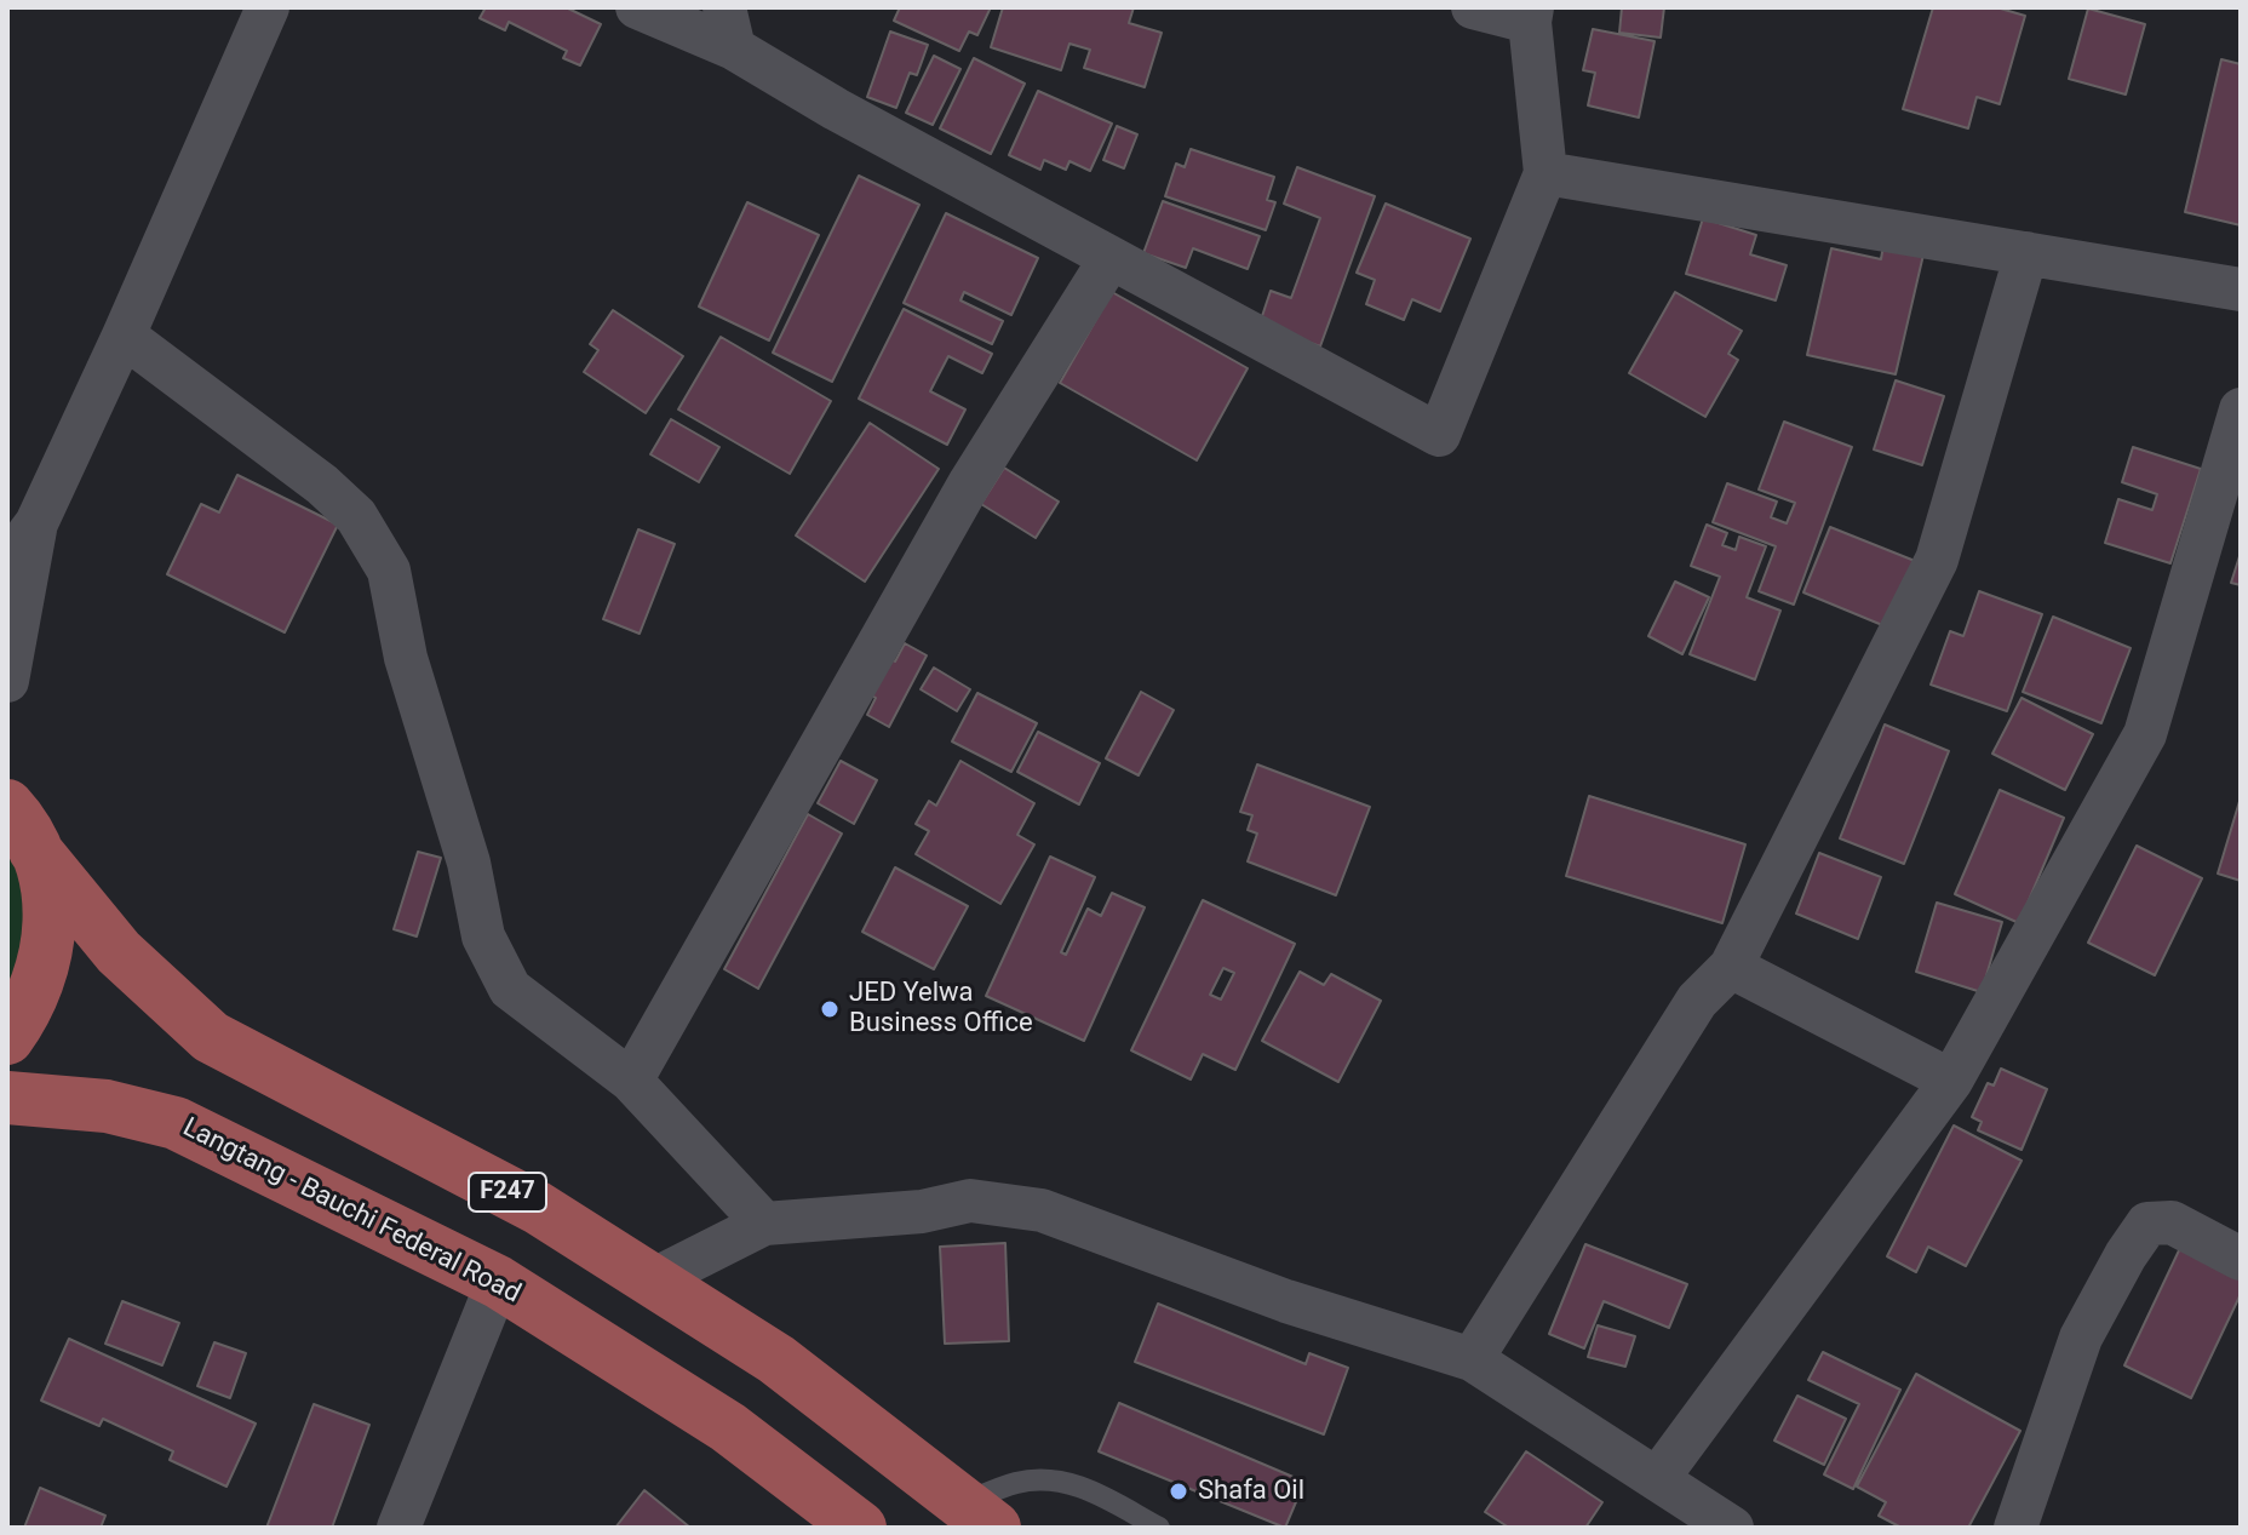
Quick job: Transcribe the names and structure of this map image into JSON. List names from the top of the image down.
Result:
{
  "streets": {
    "main road": ["F247", "Langtang - Bauchi Federal Road"]
  },
  "places": ["JED Yelwa Business Office", "Shafa Oil"]
}
